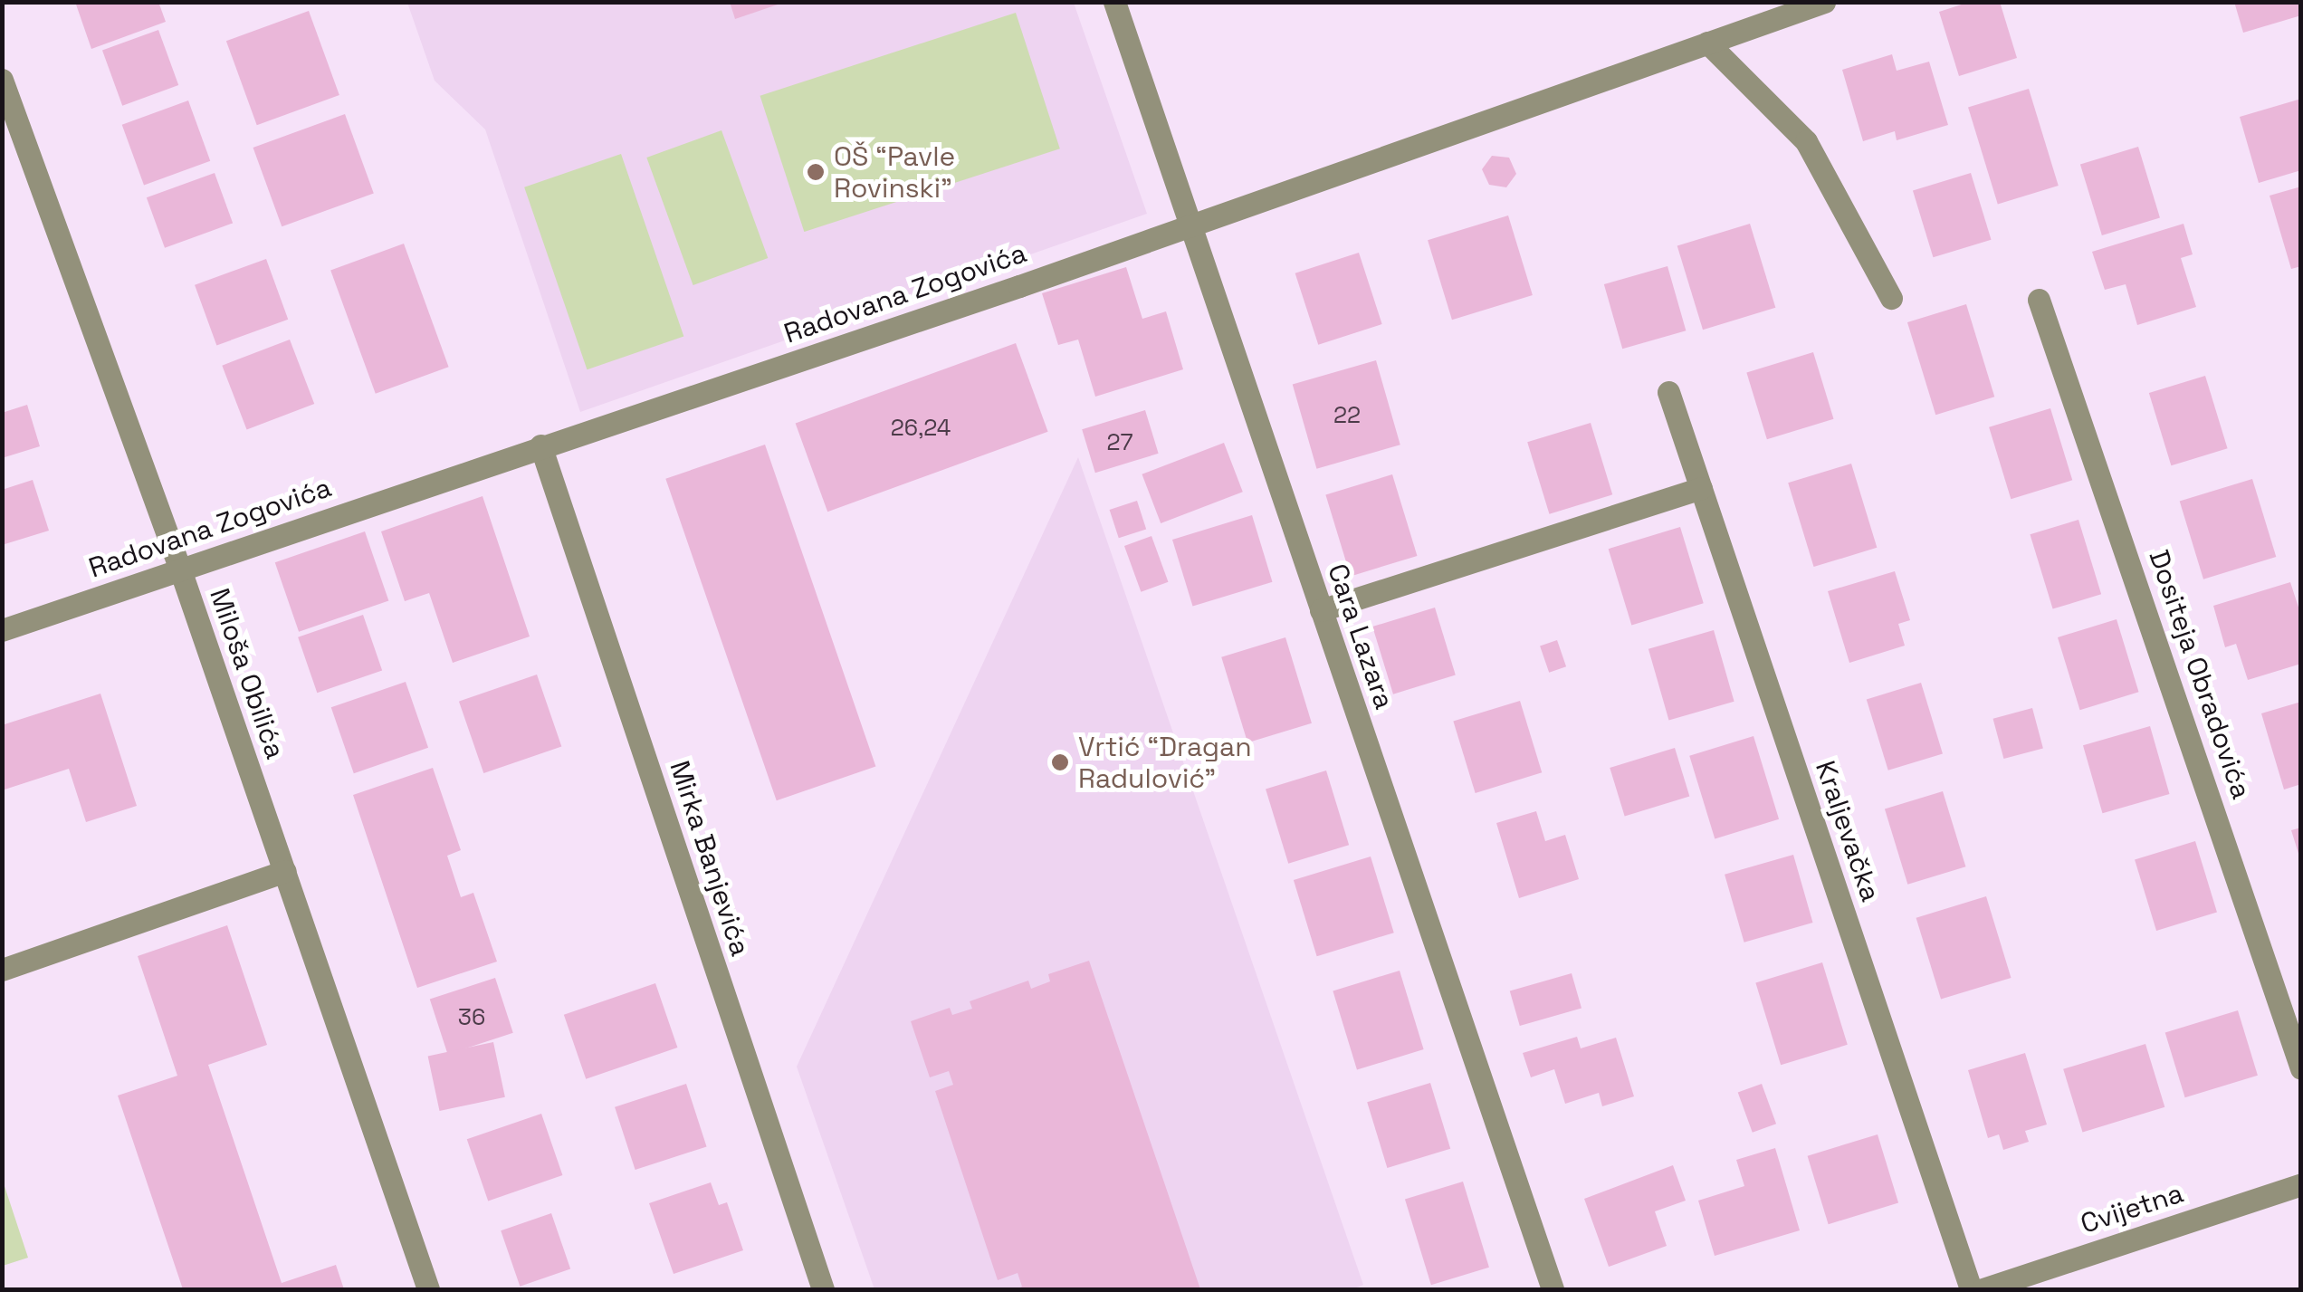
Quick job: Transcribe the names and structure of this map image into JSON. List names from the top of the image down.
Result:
{
  "streets": {
    "street": [
      "Radovana Zogovića",
      "Cara Lazara",
      "Miloša Obilića",
      "Dositeja Obradovića",
      "Kraljevačka",
      "Mirka Banjevića",
      "Cvijetna"
    ]
  },
  "crossings": [
    ["Radovana Zogovića", "Cara Lazara"],
    ["Radovana Zogovića", "Miloša Obilića"],
    ["Radovana Zogovića", "Mirka Banjevića"]
  ],
  "places": ["OŠ “Pavle Rovinski”", "Vrtić “Dragan Radulović”"],
  "house_numbers": [
    "22",
    "26,24",
    "27",
    "36"
  ]
}
